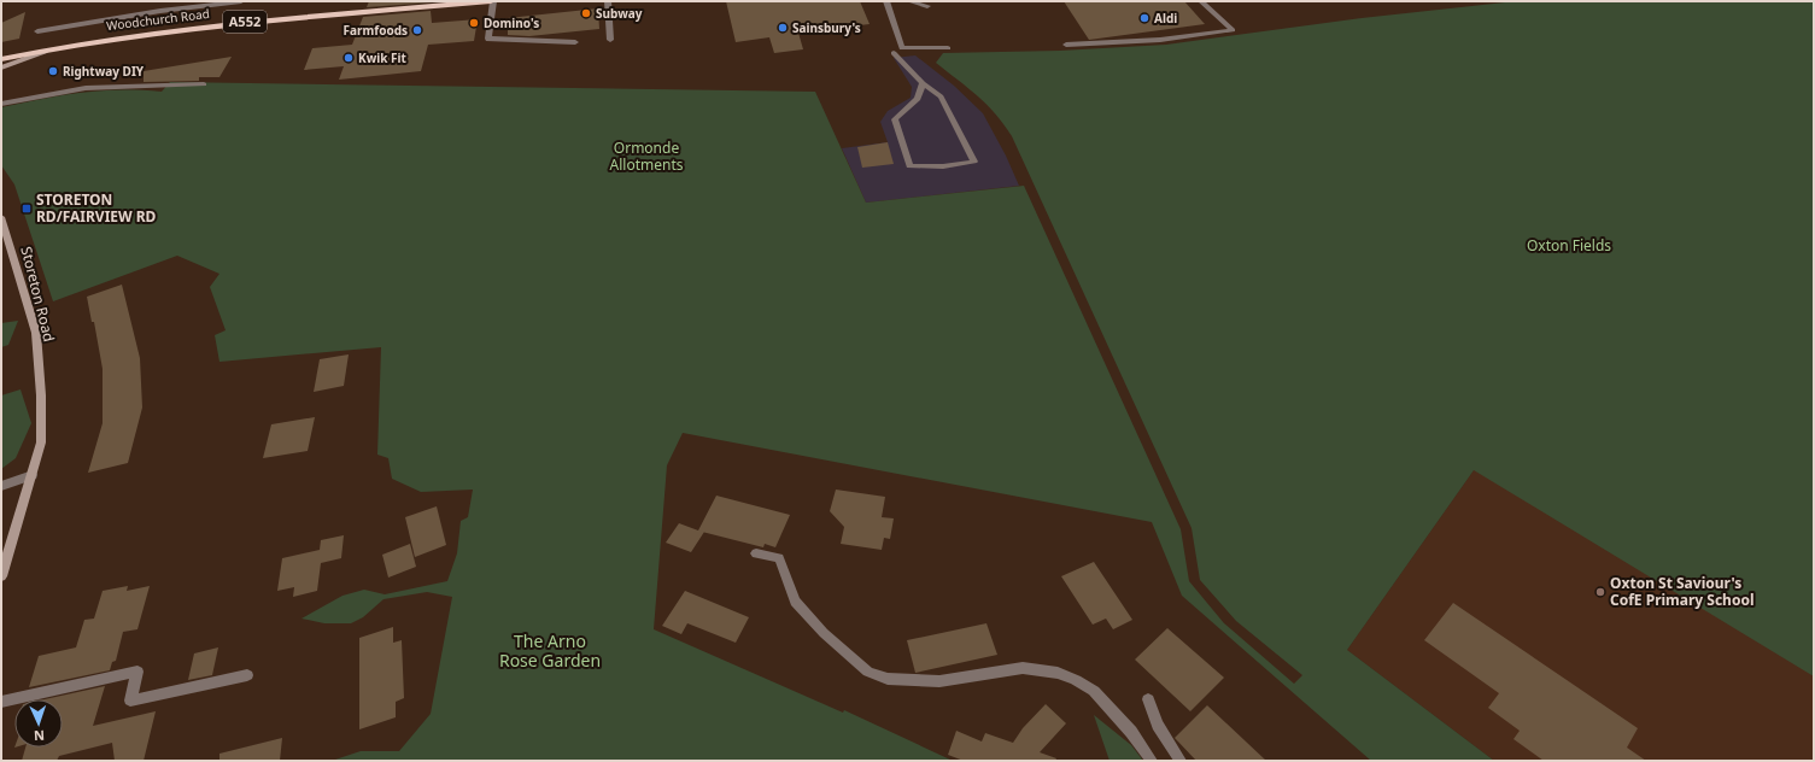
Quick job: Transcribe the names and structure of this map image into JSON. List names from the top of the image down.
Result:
{
  "streets": {
    "highway": ["Woodchurch Road", "A552"],
    "main road": ["Storeton Road"]
  },
  "parks": ["Ormonde Allotments", "Oxton Fields", "The Arno Rose Garden"],
  "places": {
    "other": [
      "Subway",
      "Aldi",
      "Domino's",
      "Sainsbury's",
      "Farmfoods",
      "Kwik Fit",
      "Rightway DIY",
      "Oxton St Saviour's CofE Primary School"
    ],
    "transit": ["STORETON RD/FAIRVIEW RD"]
  },
  "north": "bottom"
}
